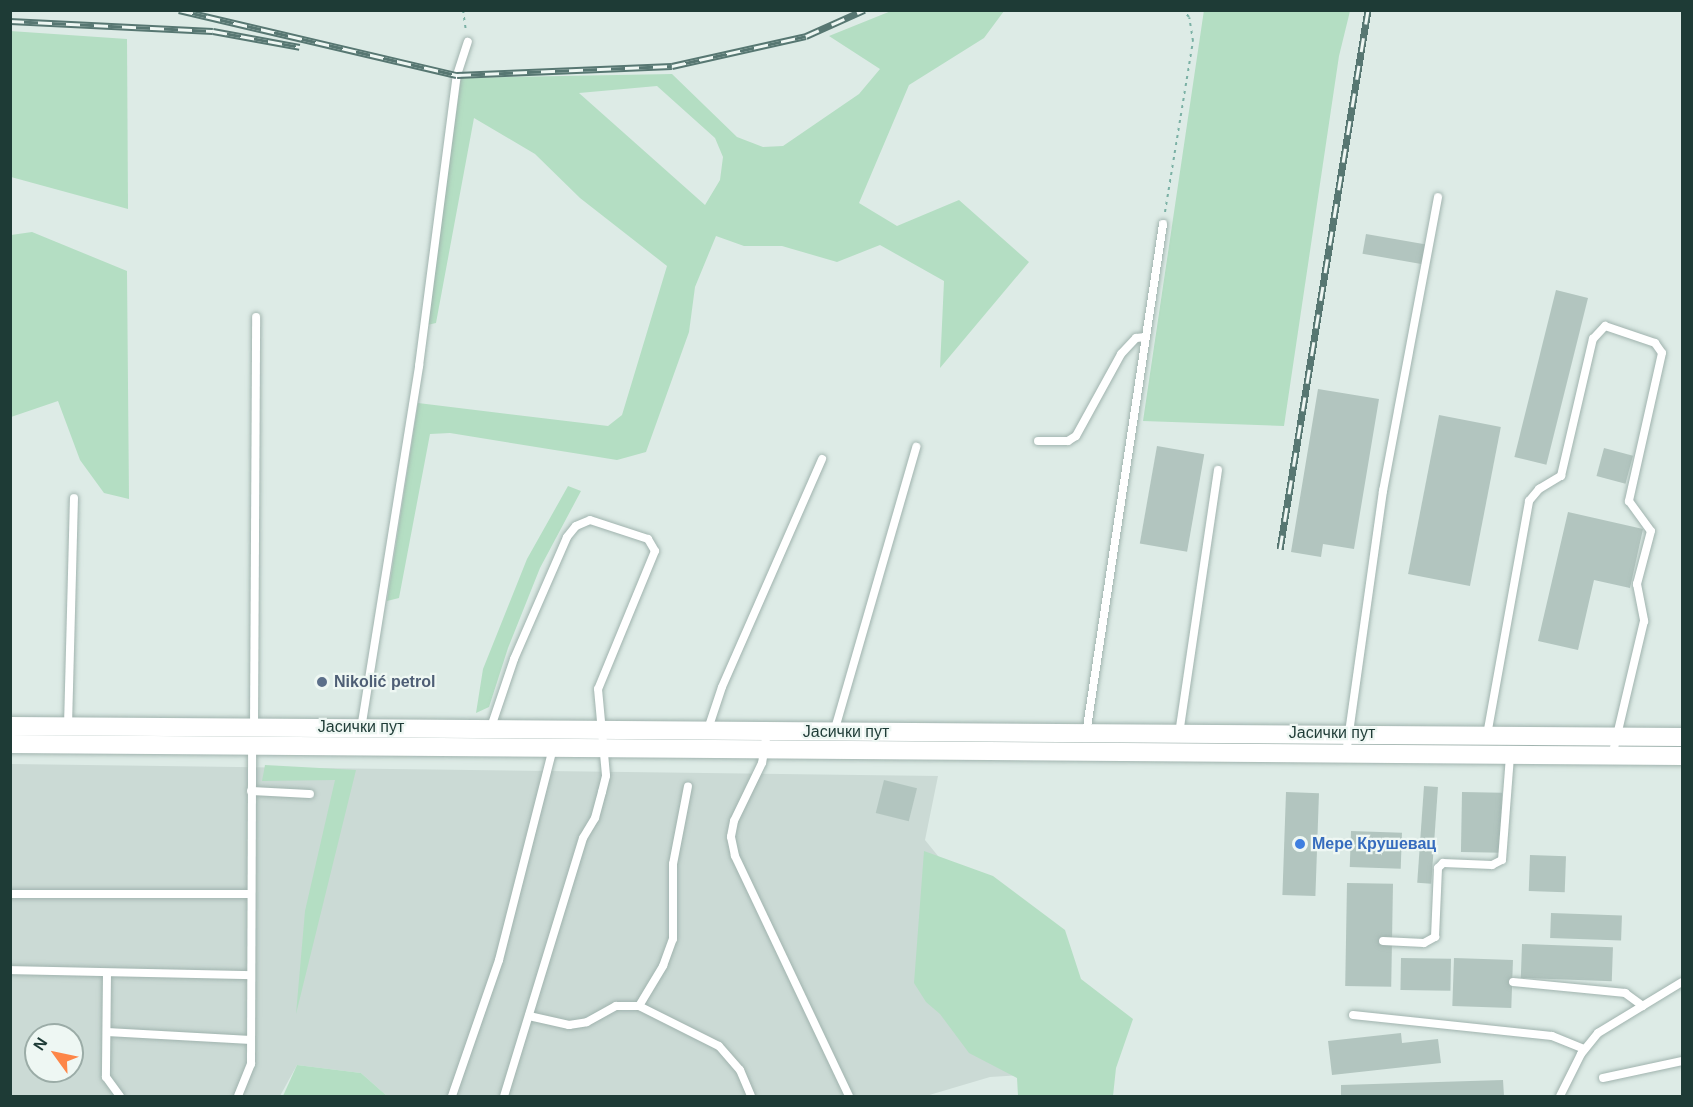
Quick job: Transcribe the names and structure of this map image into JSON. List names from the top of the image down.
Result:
{
  "streets": {
    "main road": ["Јасички пут"]
  },
  "places": ["Nikolić petrol", "Мере Крушевац"],
  "north": "top left"
}
